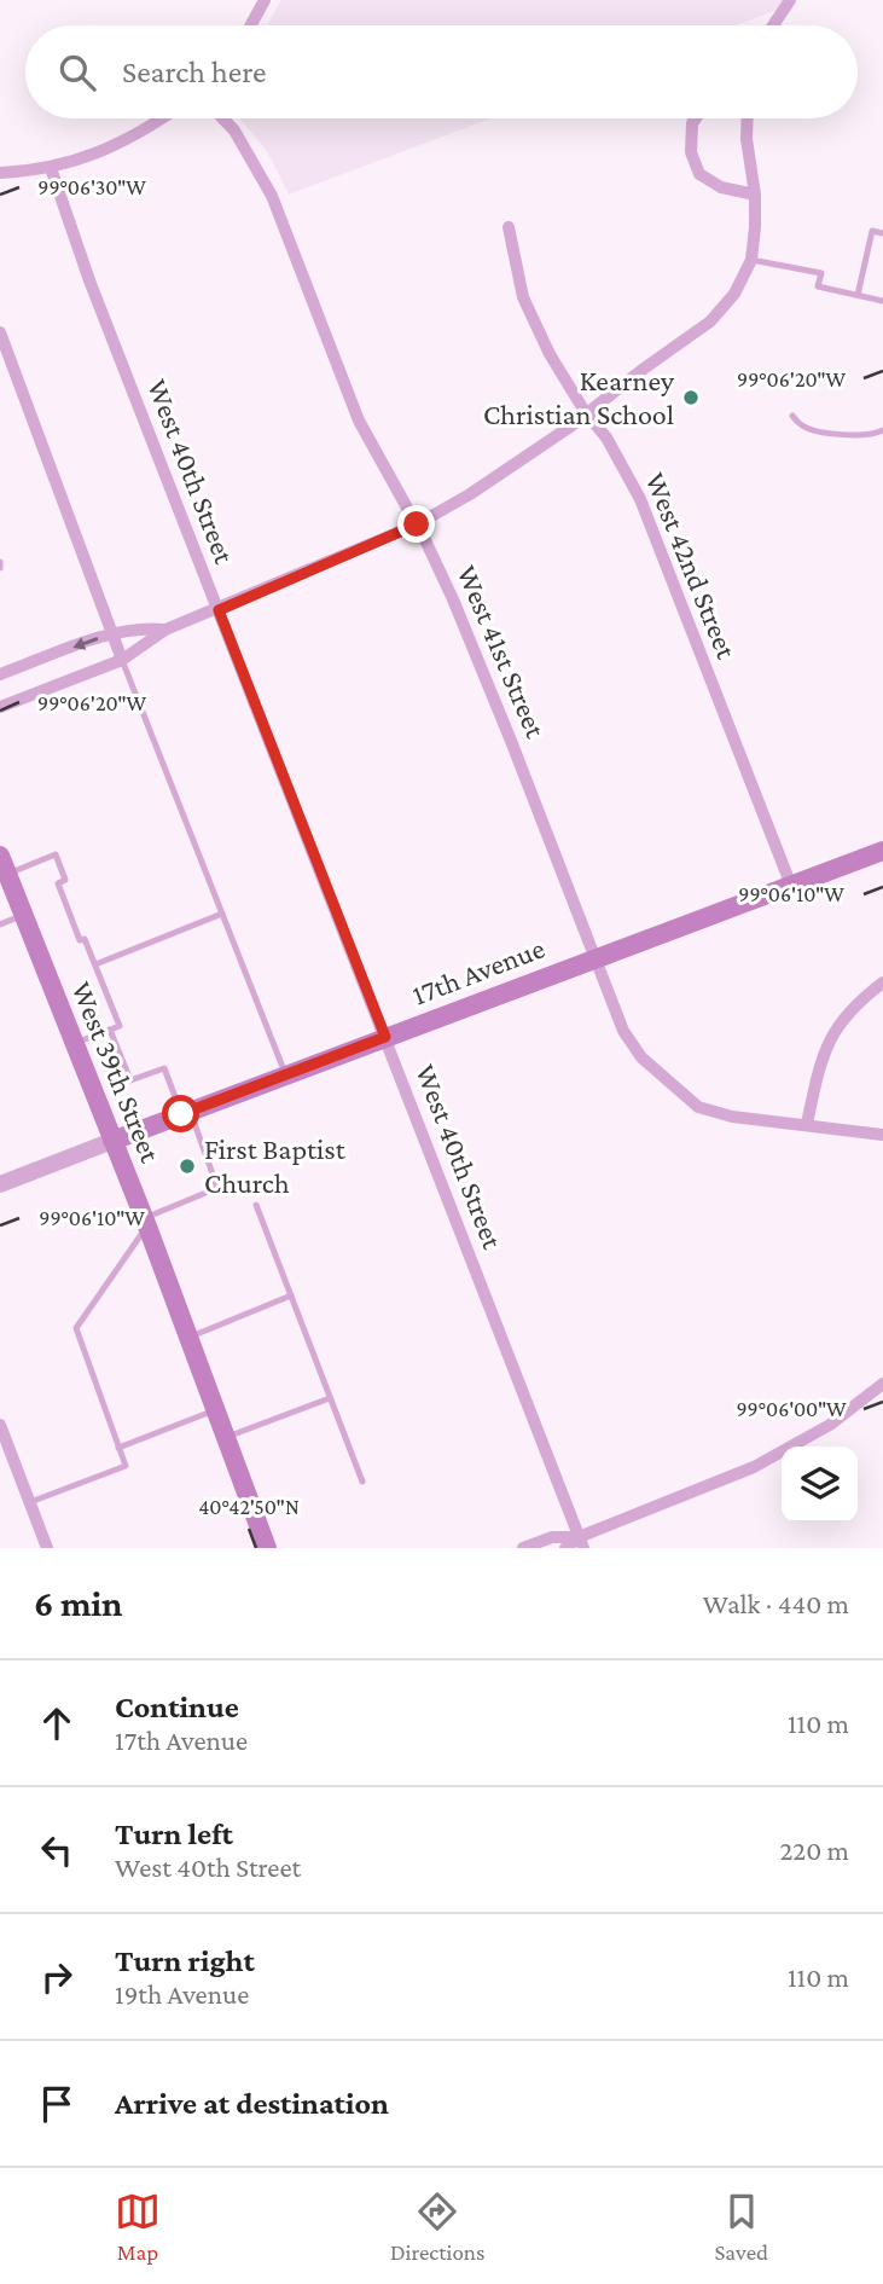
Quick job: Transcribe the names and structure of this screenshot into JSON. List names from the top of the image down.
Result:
{
  "streets": {
    "main road": ["17th Avenue", "West 39th Street"],
    "street": ["West 40th Street", "West 42nd Street", "West 41st Street"]
  },
  "crossings": [
    ["West 40th Street", "17th Avenue"],
    ["West 42nd Street", "17th Avenue"],
    ["West 41st Street", "17th Avenue"],
    ["17th Avenue", "West 39th Street"]
  ],
  "places": ["Kearney Christian School", "First Baptist Church"],
  "page": {
    "search": "Search here",
    "heading": ["6 min", "Walk · 440 m"],
    "list": [
      ["Continue", "17th Avenue", "110 m"],
      ["Turn left", "West 40th Street", "220 m"],
      ["Turn right", "19th Avenue", "110 m"],
      "Arrive at destination"
    ],
    "nav": ["Map", "Directions", "Saved"]
  },
  "coordinates": [
    "99°06'30\"W",
    "99°06'20\"W",
    "99°06'10\"W",
    "99°06'00\"W",
    "40°42'50\"N"
  ]
}
